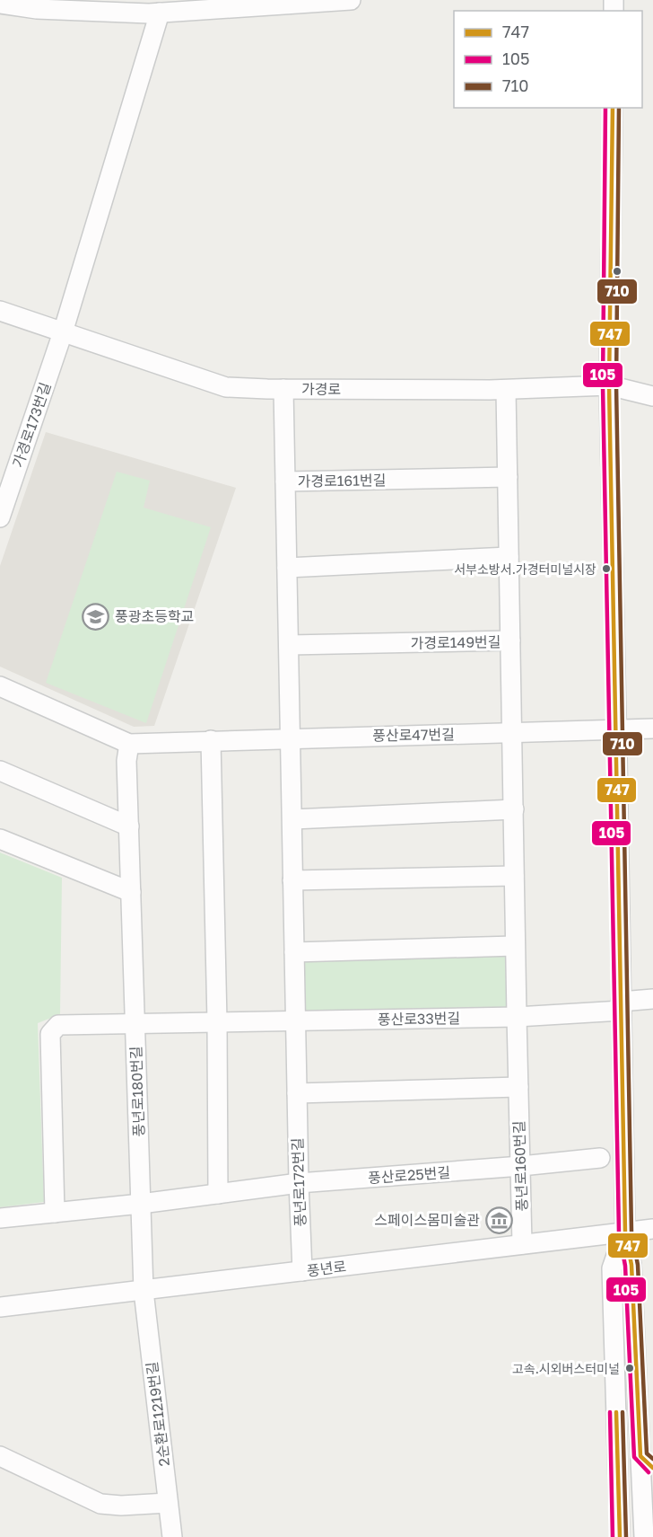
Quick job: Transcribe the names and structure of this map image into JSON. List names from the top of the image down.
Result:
{
  "streets": {
    "street": [
      "가경로",
      "가경로173번길",
      "가경로161번길",
      "가경로149번길",
      "풍산로47번길",
      "풍산로33번길",
      "풍년로180번길",
      "풍년로160번길",
      "풍산로25번길",
      "풍년로172번길",
      "풍년로",
      "2순환로1219번길"
    ]
  },
  "crossings": [
    ["가경로", "가경로173번길"],
    ["가경로", "가경로161번길"],
    ["가경로", "가경로149번길"],
    ["가경로161번길", "가경로149번길"],
    ["가경로161번길", "풍산로47번길"],
    ["가경로161번길", "풍년로172번길"],
    ["가경로149번길", "풍산로47번길"],
    ["가경로149번길", "풍년로160번길"],
    ["풍산로47번길", "풍년로180번길"],
    ["풍산로47번길", "풍년로160번길"],
    ["풍산로47번길", "풍년로172번길"],
    ["풍산로33번길", "풍년로180번길"],
    ["풍산로33번길", "풍년로160번길"],
    ["풍산로33번길", "풍년로172번길"],
    ["풍년로180번길", "풍산로25번길"],
    ["풍년로180번길", "풍년로"],
    ["풍년로180번길", "2순환로1219번길"],
    ["풍년로160번길", "풍산로25번길"],
    ["풍년로160번길", "풍년로"],
    ["풍산로25번길", "풍년로172번길"],
    ["풍년로172번길", "풍년로"],
    ["풍년로", "2순환로1219번길"]
  ],
  "places": {
    "other": ["서부소방서.가경터미널시장", "고속.시외버스터미널"],
    "school or university": ["풍광초등학교"],
    "museum": ["스페이스몸미술관"]
  },
  "lines": ["transit line 747", "transit line 105", "transit line 710"],
  "legend": ["747", "105", "710"]
}
